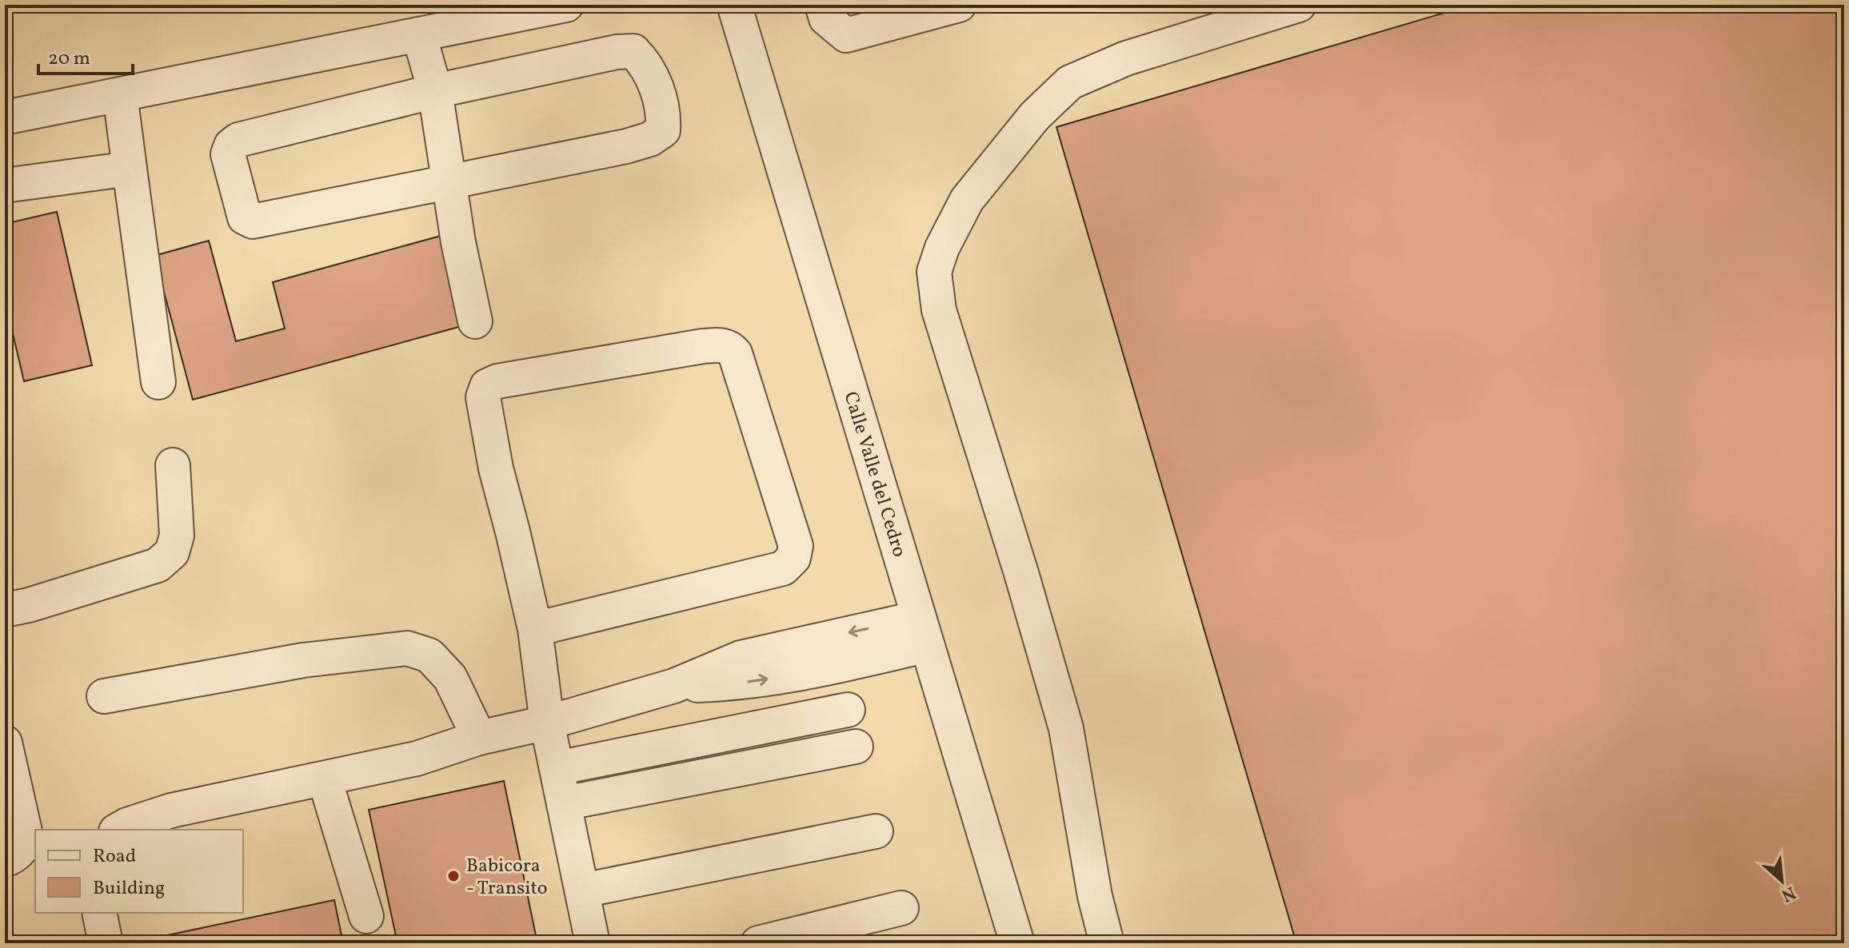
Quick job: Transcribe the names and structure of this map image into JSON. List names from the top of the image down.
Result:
{
  "streets": {
    "street": ["Calle Valle del Cedro"]
  },
  "places": ["Babicora - Transito"],
  "legend": ["Road", "Building"],
  "scale_bar": "20 m",
  "north": "bottom right"
}
